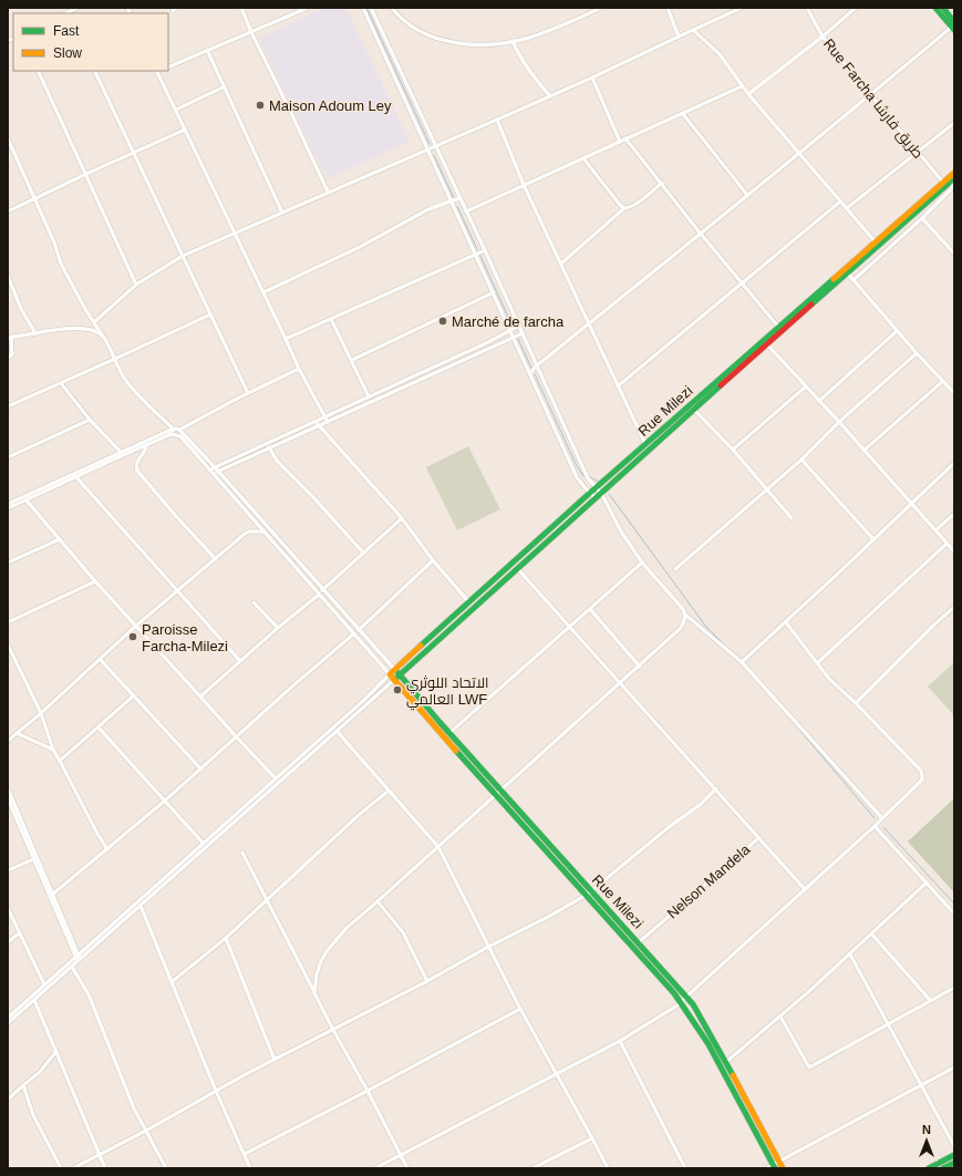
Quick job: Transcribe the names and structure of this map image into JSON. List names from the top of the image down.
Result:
{
  "streets": {
    "street": ["Rue Farcha طريق فارشا", "Rue Milezi", "Nelson Mandela"]
  },
  "crossings": [
    ["Rue Farcha طريق فارشا", "Rue Milezi"],
    ["Rue Milezi", "Nelson Mandela"]
  ],
  "places": [
    "Maison Adoum Ley",
    "Marché de farcha",
    "Paroisse Farcha-Milezi",
    "الاتحاد اللوثري العالمي LWF"
  ],
  "legend": ["Fast", "Slow"],
  "north": "top"
}
